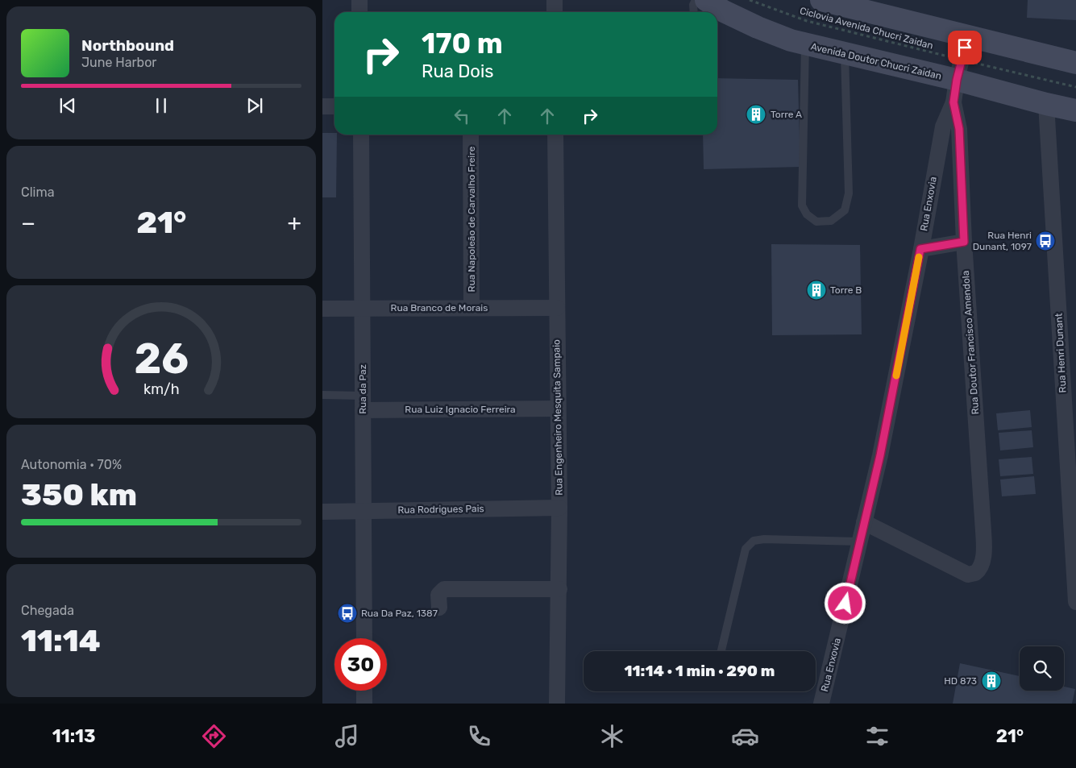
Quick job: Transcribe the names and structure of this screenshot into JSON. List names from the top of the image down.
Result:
{
  "streets": {
    "main road": ["Avenida Doutor Chucri Zaidan"],
    "street": [
      "Rua Enxovia",
      "Rua Napoleão de Carvalho Freire",
      "Rua Branco de Morais",
      "Rua Doutor Francisco Amendola",
      "Rua Henri Dunant",
      "Rua da Paz",
      "Rua Luiz Ignacio Ferreira",
      "Rua Engenheiro Mesquita Sampaio",
      "Rua Rodrigues Pais"
    ],
    "path": ["Ciclovia Avenida Chucri Zaidan"]
  },
  "crossings": [
    ["Ciclovia Avenida Chucri Zaidan", "Avenida Doutor Chucri Zaidan"],
    ["Ciclovia Avenida Chucri Zaidan", "Rua Enxovia"],
    ["Avenida Doutor Chucri Zaidan", "Rua Enxovia"],
    ["Avenida Doutor Chucri Zaidan", "Rua Henri Dunant"],
    ["Rua Enxovia", "Rua Doutor Francisco Amendola"],
    ["Rua Napoleão de Carvalho Freire", "Rua Branco de Morais"],
    ["Rua Branco de Morais", "Rua da Paz"],
    ["Rua Branco de Morais", "Rua Engenheiro Mesquita Sampaio"],
    ["Rua da Paz", "Rua Luiz Ignacio Ferreira"],
    ["Rua da Paz", "Rua Rodrigues Pais"],
    ["Rua Luiz Ignacio Ferreira", "Rua Engenheiro Mesquita Sampaio"],
    ["Rua Engenheiro Mesquita Sampaio", "Rua Rodrigues Pais"]
  ],
  "places": {
    "building": ["Torre A", "Torre B", "HD 873"],
    "bus stop": ["Rua Henri Dunant, 1097", "Rua Da Paz, 1387"]
  },
  "page": {
    "turn": ["170 m", "Rua Dois"],
    "song": ["Northbound", "June Harbor"],
    "tile": [
      "Clima",
      ["Autonomia · 70%", "350 km"],
      ["Chegada", "11:14"]
    ],
    "heat": ["−", "21°", "+"],
    "limit": "30",
    "trip": "11:14 · 1 min · 290 m",
    "tabs": ["11:13", "21°"],
    "gauge": ["26", "km/h"]
  }
}
